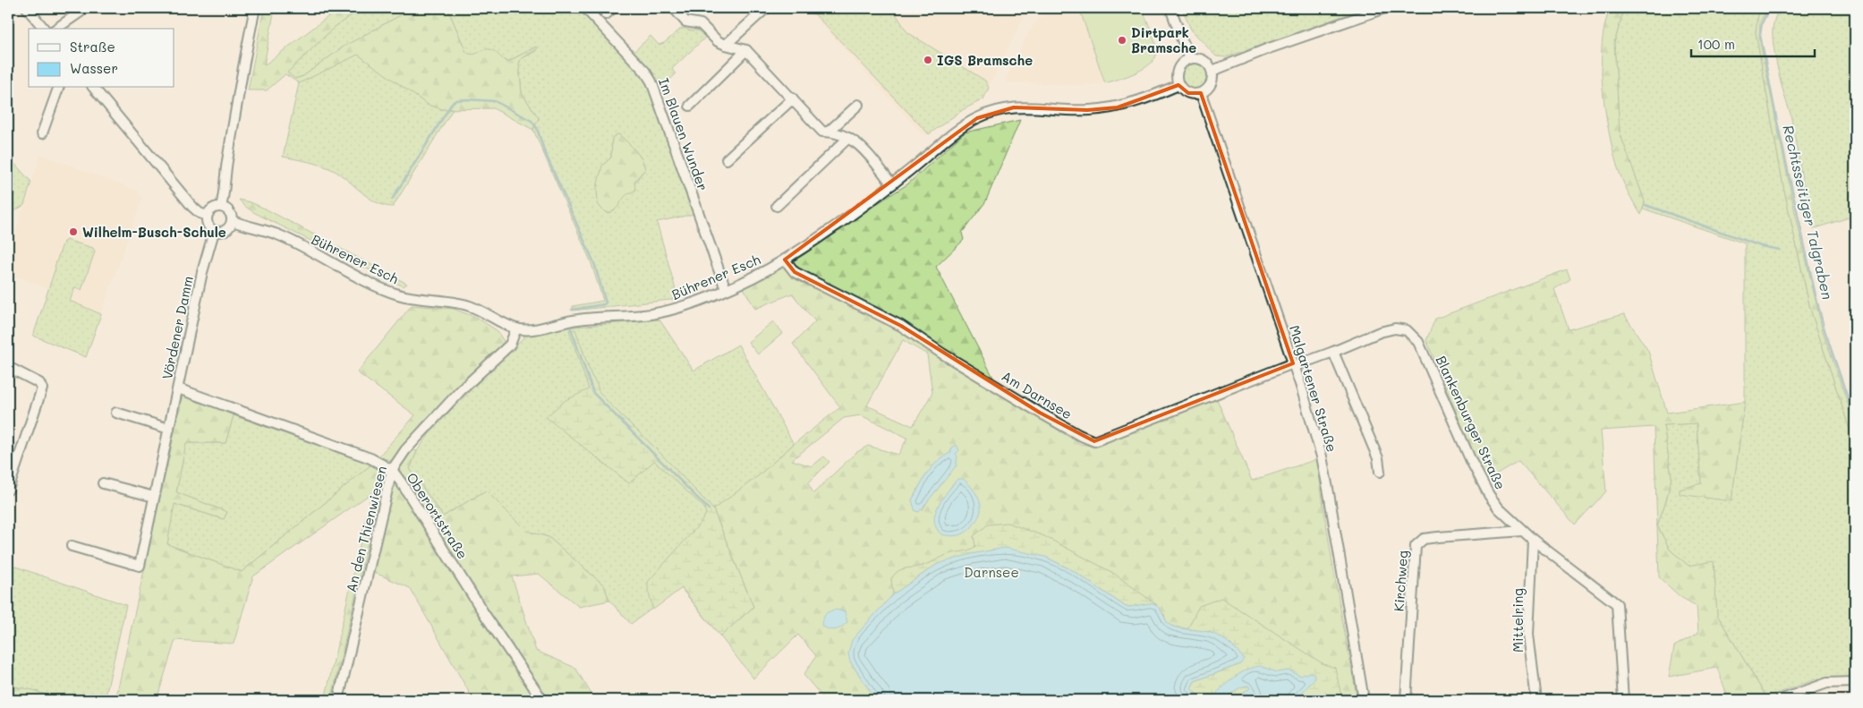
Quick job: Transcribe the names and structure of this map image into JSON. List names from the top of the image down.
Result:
{
  "streets": {
    "street": [
      "Im Blauen Wunder",
      "Bührener Esch",
      "Vördener Damm",
      "Malgartener Straße",
      "Am Darnsee",
      "Blankenburger Straße",
      "Oberortstraße",
      "An den Thienwiesen",
      "Kirchweg",
      "Mittelring"
    ]
  },
  "crossings": [
    ["Im Blauen Wunder", "Bührener Esch"],
    ["Bührener Esch", "Vördener Damm"],
    ["Bührener Esch", "Malgartener Straße"],
    ["Bührener Esch", "Am Darnsee"],
    ["Bührener Esch", "An den Thienwiesen"],
    ["Vördener Damm", "Oberortstraße"],
    ["Malgartener Straße", "Am Darnsee"],
    ["Malgartener Straße", "Blankenburger Straße"],
    ["Am Darnsee", "Blankenburger Straße"],
    ["Blankenburger Straße", "Kirchweg"],
    ["Blankenburger Straße", "Mittelring"],
    ["Oberortstraße", "An den Thienwiesen"]
  ],
  "water": ["Rechtsseitiger Talgraben"],
  "parks": ["Darnsee"],
  "places": ["Dirtpark Bramsche", "IGS Bramsche", "Wilhelm-Busch-Schule"],
  "legend": ["Straße", "Wasser"],
  "scale_bar": "100 m"
}
